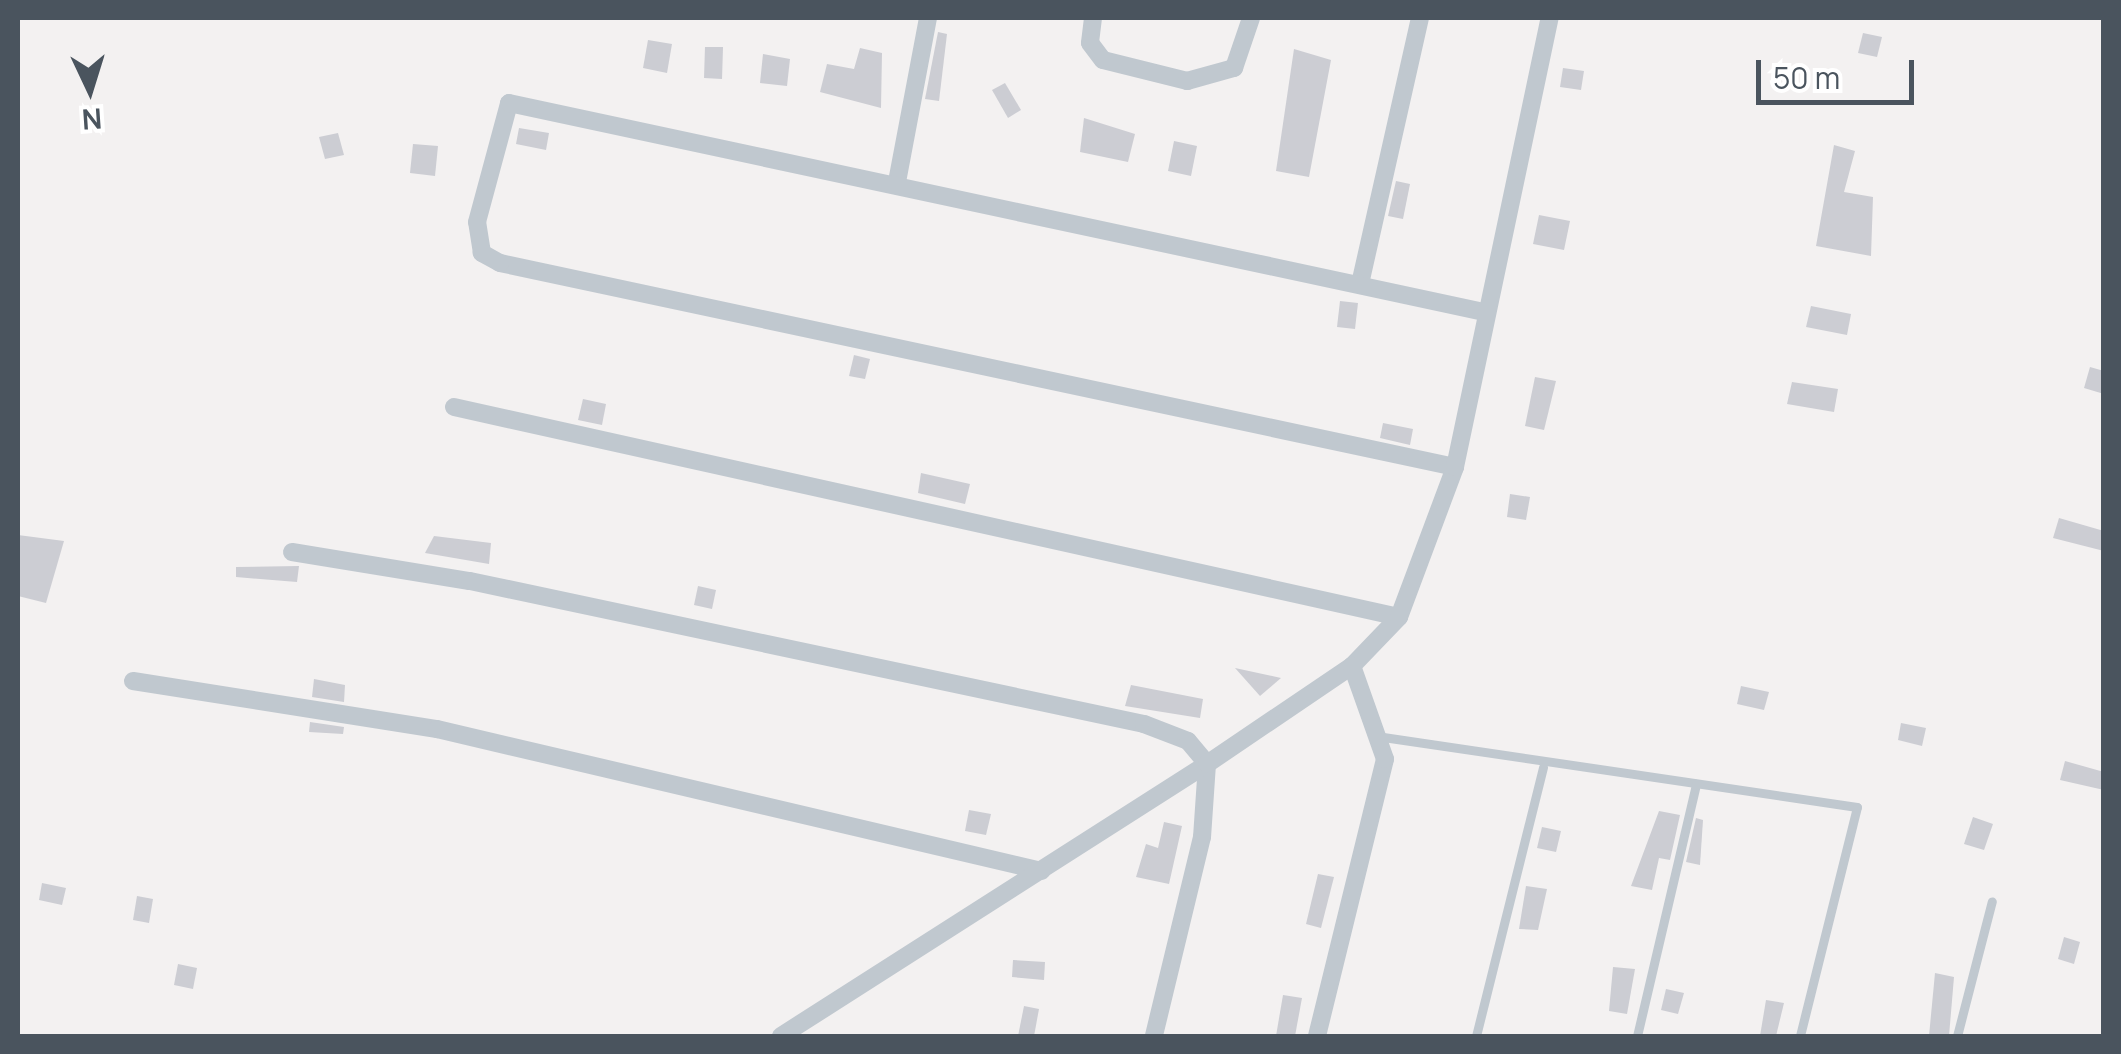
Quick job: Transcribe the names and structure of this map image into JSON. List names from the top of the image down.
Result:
{
  "scale_bar": "50 m",
  "north": "bottom"
}
